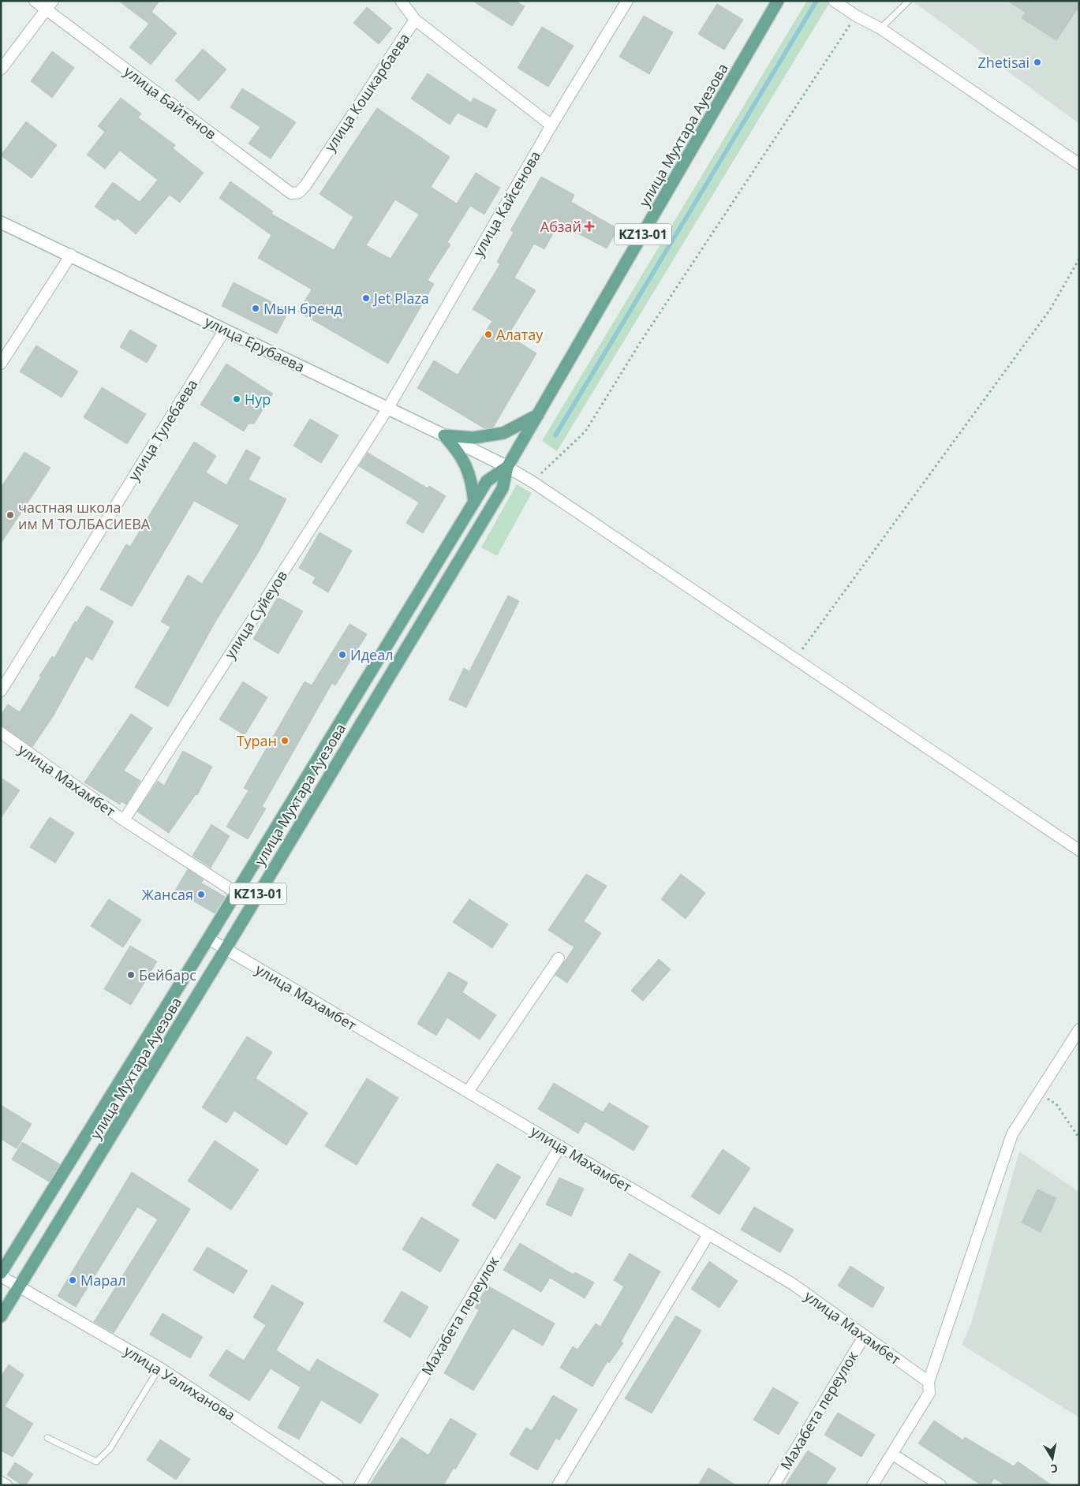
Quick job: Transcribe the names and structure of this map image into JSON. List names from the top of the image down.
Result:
{
  "streets": {
    "main road": ["улица Мухтара Ауезова", "KZ13-01"],
    "street": [
      "улица Кошкарбаева",
      "улица Байтенов",
      "улица Кайсенова",
      "улица Ерубаева",
      "улица Тулебаева",
      "улица Суйеуов",
      "улица Махамбет",
      "Махабета переулок",
      "улица Уалиханова"
    ]
  },
  "crossings": [
    ["улица Кошкарбаева", "улица Байтенов"],
    ["улица Мухтара Ауезова", "улица Ерубаева"],
    ["улица Мухтара Ауезова", "улица Махамбет"],
    ["улица Мухтара Ауезова", "улица Уалиханова"],
    ["улица Кайсенова", "улица Ерубаева"],
    ["улица Кайсенова", "улица Суйеуов"],
    ["улица Ерубаева", "улица Тулебаева"],
    ["улица Ерубаева", "улица Суйеуов"],
    ["улица Суйеуов", "улица Махамбет"],
    ["улица Махамбет", "Махабета переулок"]
  ],
  "places": {
    "other": [
      "Zhetisai",
      "Jet Plaza",
      "Мын бренд",
      "Алатау",
      "Нур",
      "частная школа им М ТОЛБАСИЕВА",
      "Идеал",
      "Туран",
      "Жансая",
      "Бейбарс",
      "Марал"
    ],
    "health": ["Абзай"]
  },
  "north": "bottom"
}
